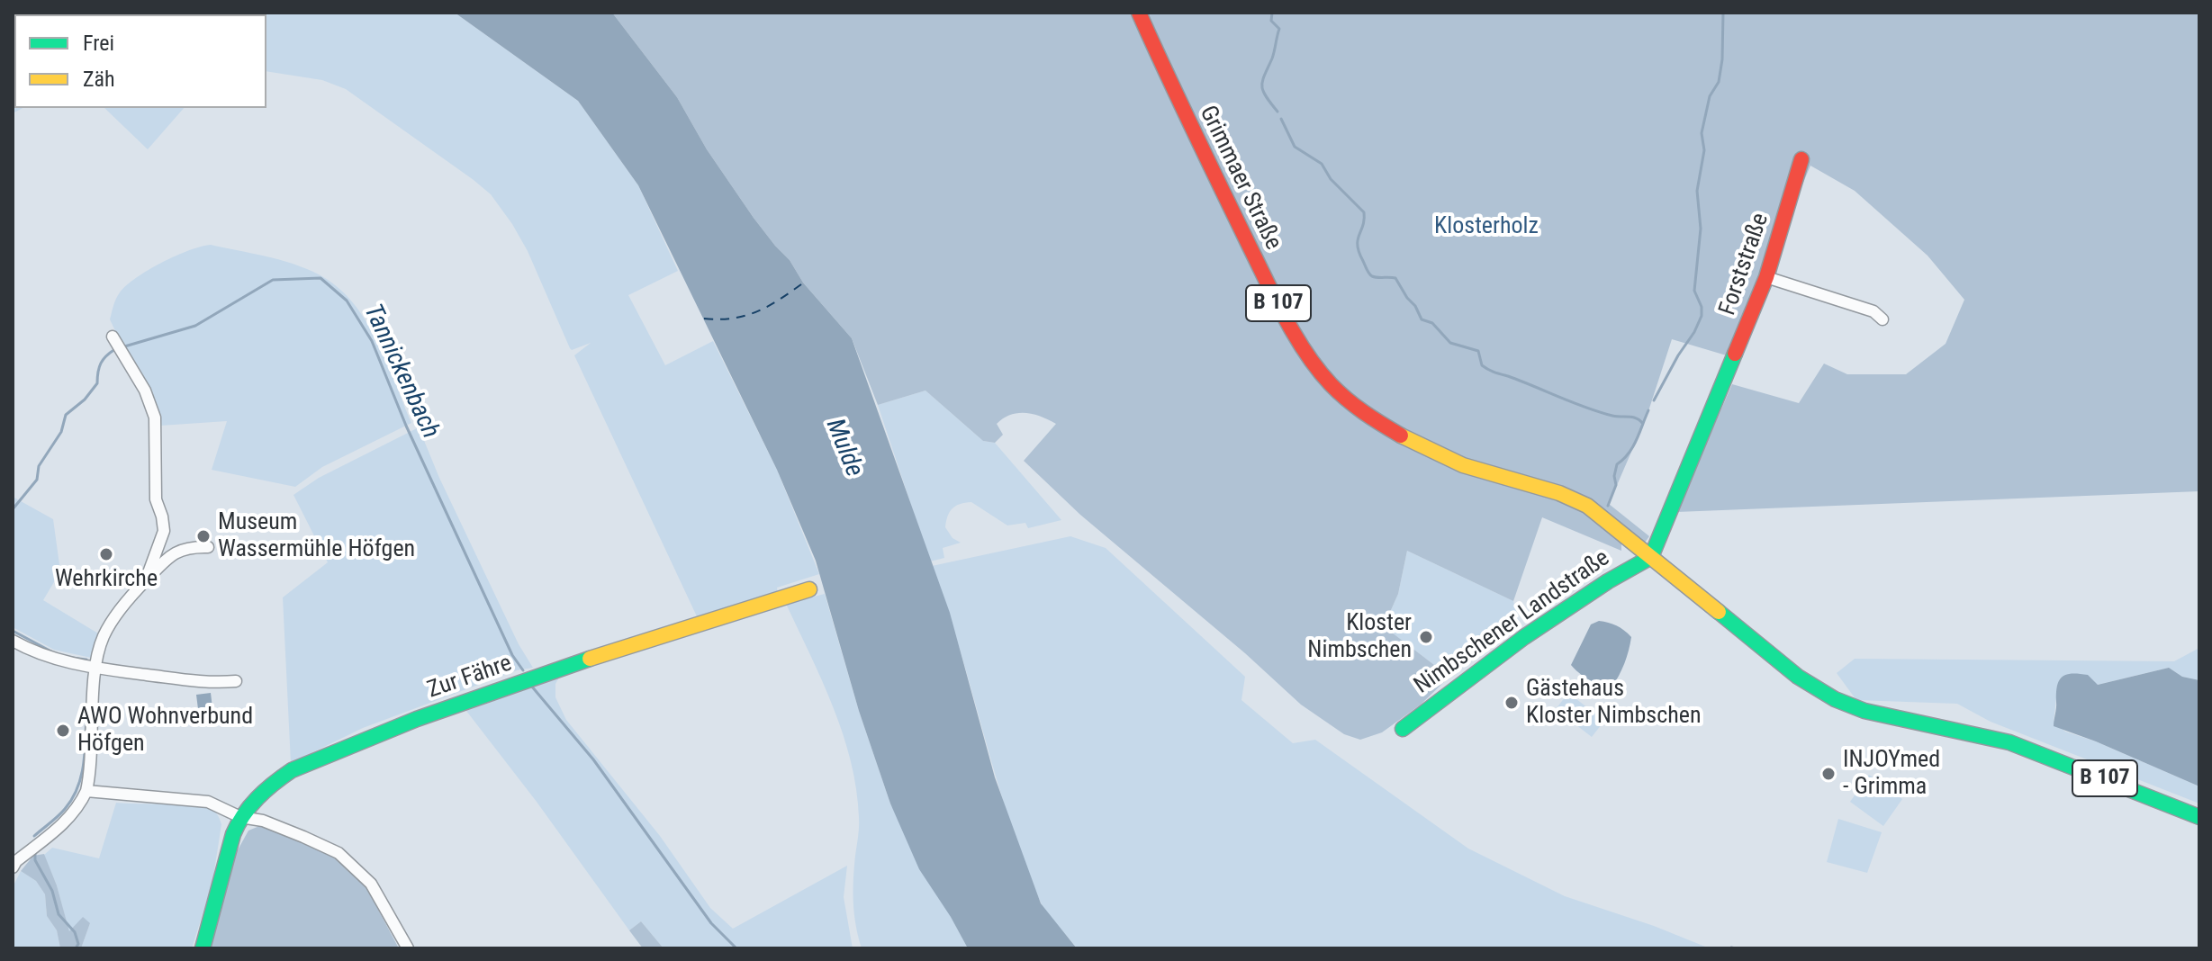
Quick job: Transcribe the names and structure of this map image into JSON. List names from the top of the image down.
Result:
{
  "streets": {
    "street": [
      "Grimmaer Straße",
      "Forststraße",
      "B 107",
      "Nimbschener Landstraße",
      "Zur Fähre"
    ]
  },
  "crossings": [
    ["Grimmaer Straße", "Nimbschener Landstraße"],
    ["Forststraße", "Nimbschener Landstraße"]
  ],
  "water": ["Tannickenbach", "Mulde"],
  "parks": ["Klosterholz"],
  "places": [
    "Museum Wassermühle Höfgen",
    "Wehrkirche",
    "Kloster Nimbschen",
    "Gästehaus Kloster Nimbschen",
    "AWO Wohnverbund Höfgen",
    "INJOYmed - Grimma"
  ],
  "legend": ["Frei", "Zäh"]
}
